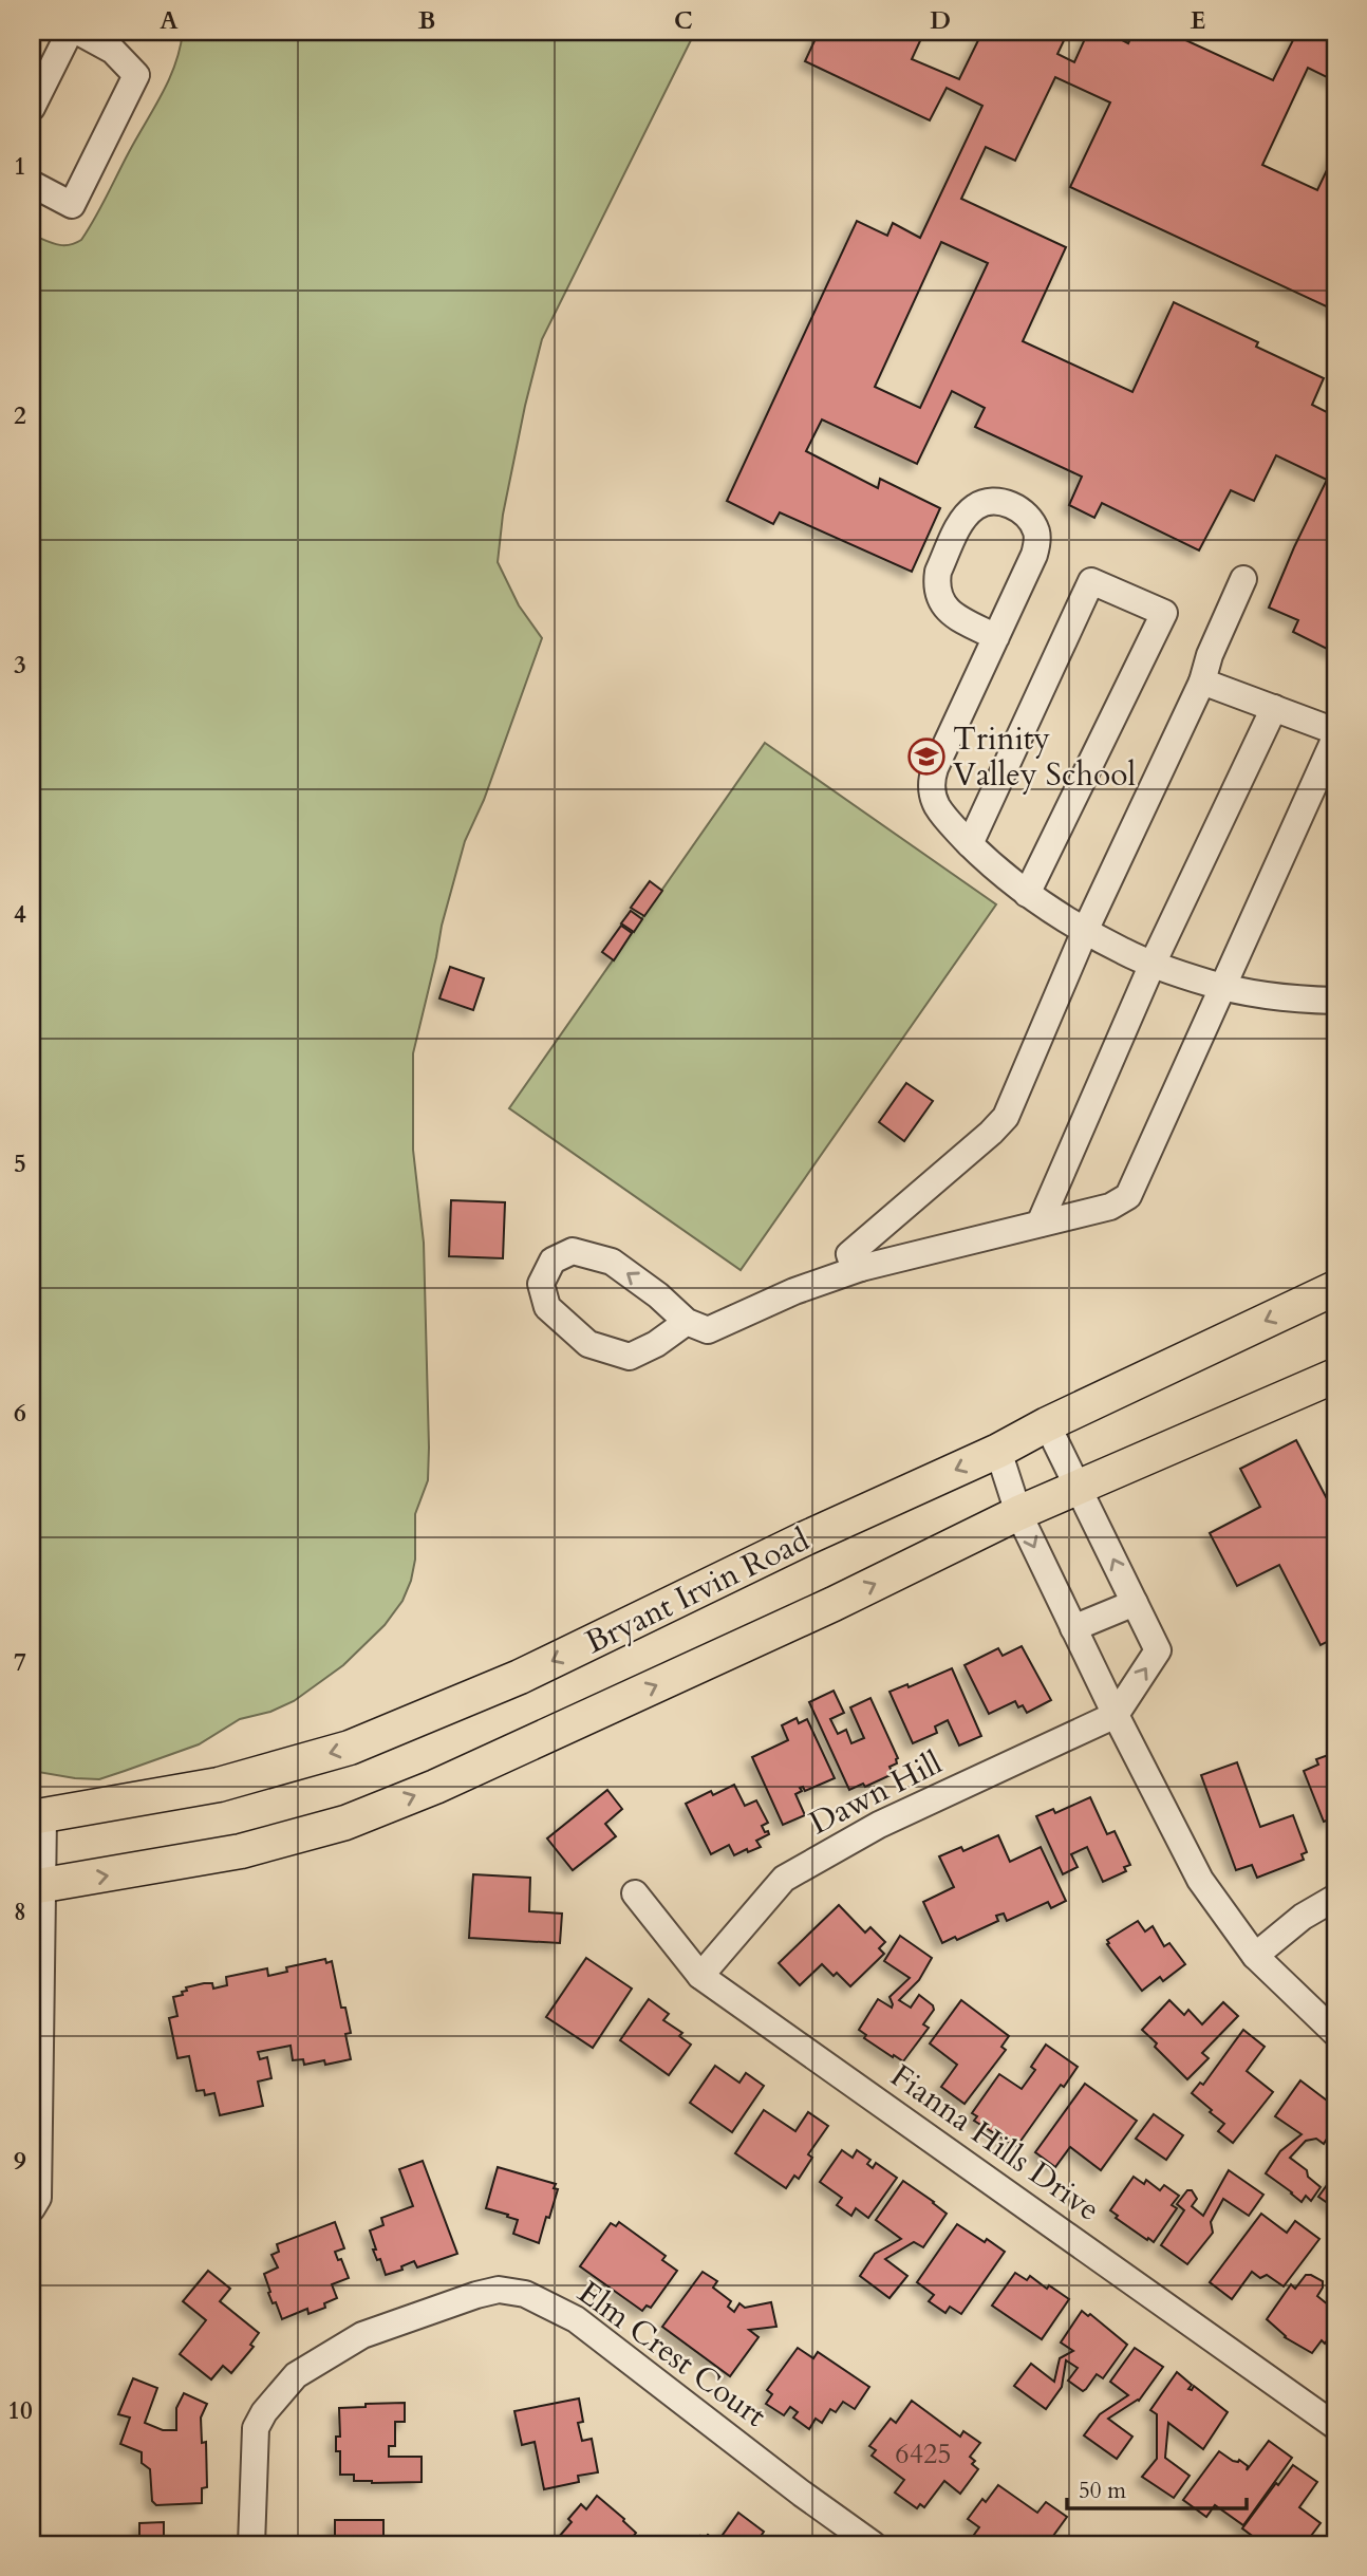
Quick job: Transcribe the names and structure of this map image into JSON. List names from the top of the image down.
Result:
{
  "streets": {
    "main road": ["Bryant Irvin Road"],
    "street": ["Dawn Hill", "Fianna Hills Drive", "Elm Crest Court"]
  },
  "crossings": [
    ["Dawn Hill", "Fianna Hills Drive"]
  ],
  "places": {
    "school or university": ["Trinity Valley School"]
  },
  "house_numbers": ["6425"],
  "scale_bar": "50 m",
  "grid": {
    "columns": [
      "A",
      "B",
      "C",
      "D",
      "E"
    ],
    "rows": [
      "1",
      "2",
      "3",
      "4",
      "5",
      "6",
      "7",
      "8",
      "9",
      "10"
    ]
  }
}
